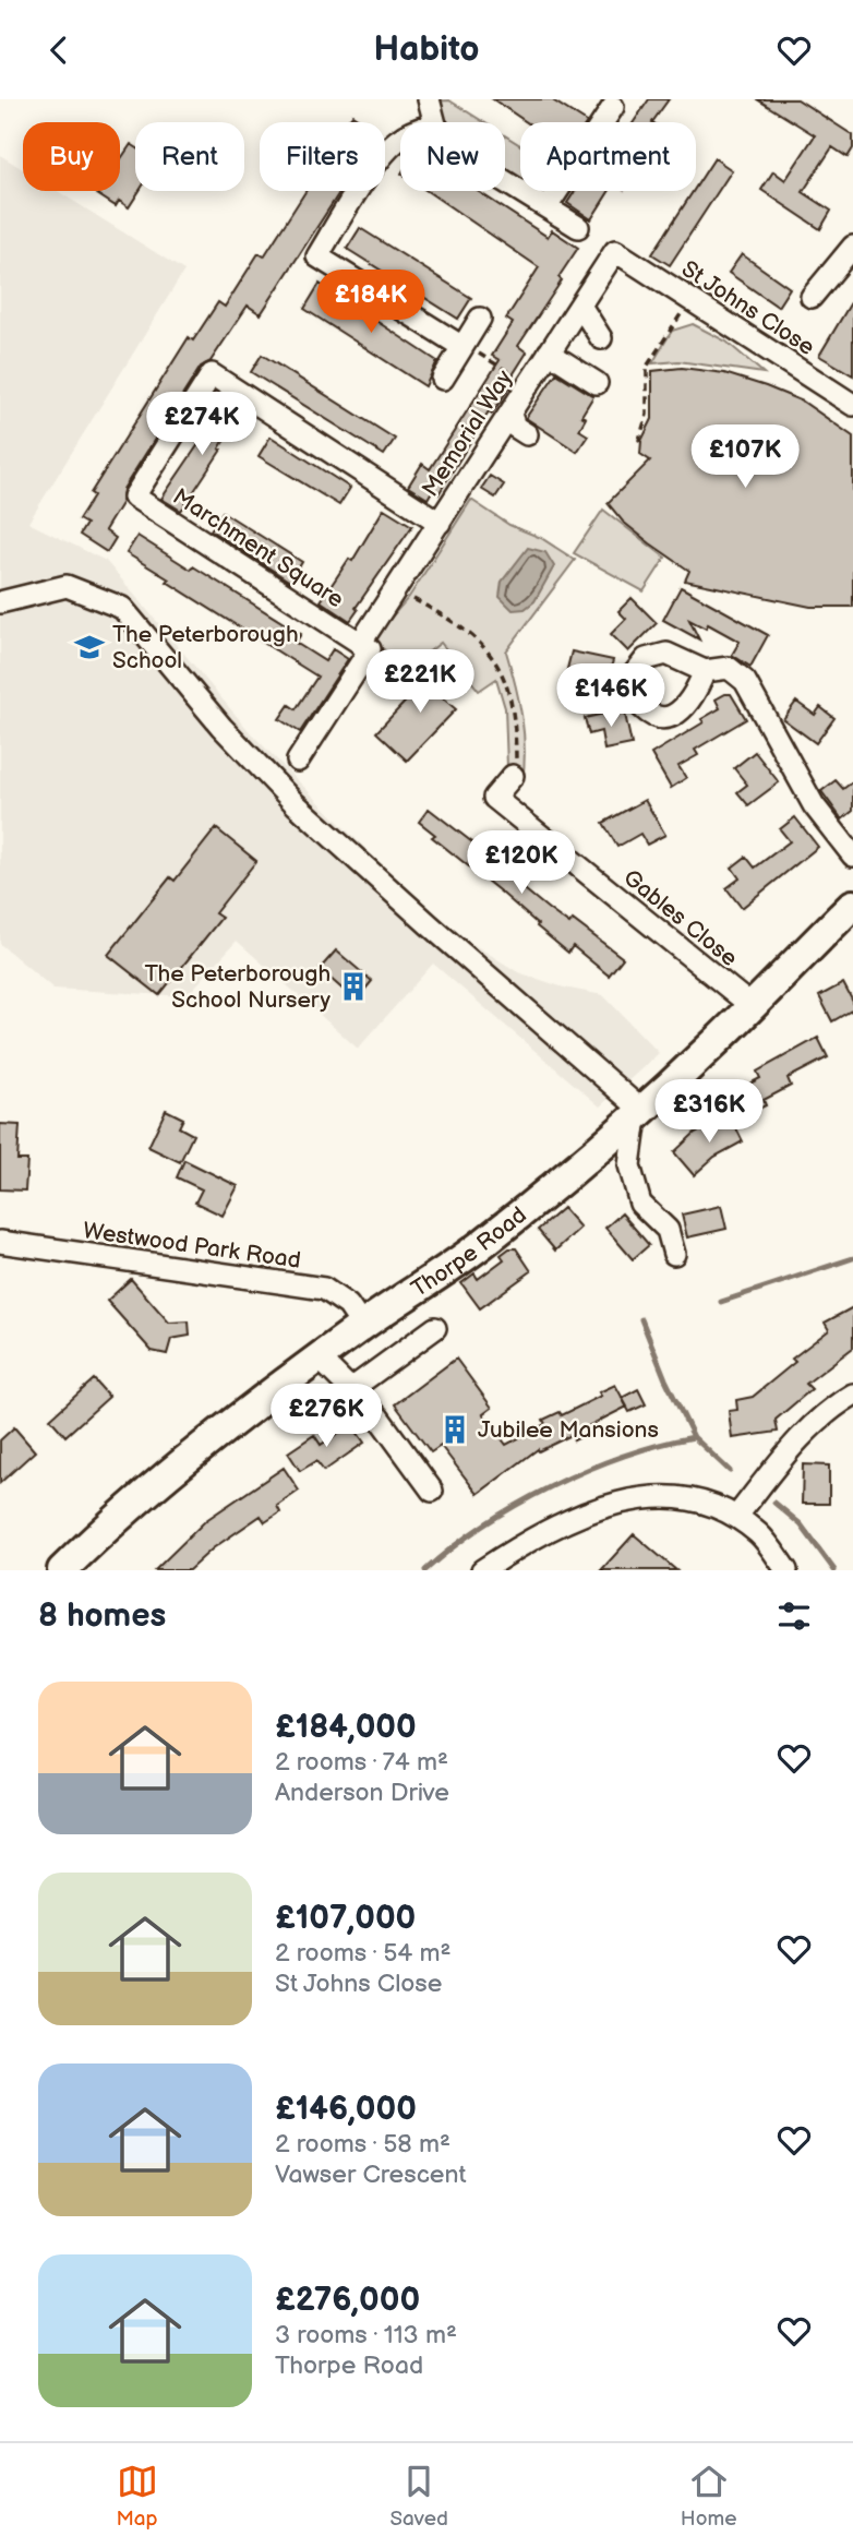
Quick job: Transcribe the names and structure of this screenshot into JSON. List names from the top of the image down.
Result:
{
  "streets": {
    "main road": ["Thorpe Road"],
    "street": [
      "St Johns Close",
      "Memorial Way",
      "Marchment Square",
      "Gables Close",
      "Westwood Park Road"
    ]
  },
  "crossings": [
    ["St Johns Close", "Memorial Way"],
    ["Memorial Way", "Marchment Square"],
    ["Gables Close", "Thorpe Road"],
    ["Westwood Park Road", "Thorpe Road"]
  ],
  "places": {
    "school or university": ["The Peterborough School"],
    "building": ["The Peterborough School Nursery", "Jubilee Mansions"]
  },
  "page": {
    "header": "Habito",
    "chip": [
      "Buy",
      "Rent",
      "Filters",
      "New",
      "Apartment"
    ],
    "price": [
      "£184K",
      "£274K",
      "£107K",
      "£221K",
      "£146K",
      "£120K",
      "£316K",
      "£276K"
    ],
    "heading": "8 homes",
    "list": [
      {
        "name": "£184,000",
        "note": "2 rooms · 74 m² · Anderson Drive"
      },
      {
        "name": "£107,000",
        "note": "2 rooms · 54 m² · St Johns Close"
      },
      {
        "name": "£146,000",
        "note": "2 rooms · 58 m² · Vawser Crescent"
      },
      {
        "name": "£276,000",
        "note": "3 rooms · 113 m² · Thorpe Road"
      }
    ],
    "tabs": ["Map", "Saved", "Home"]
  }
}
